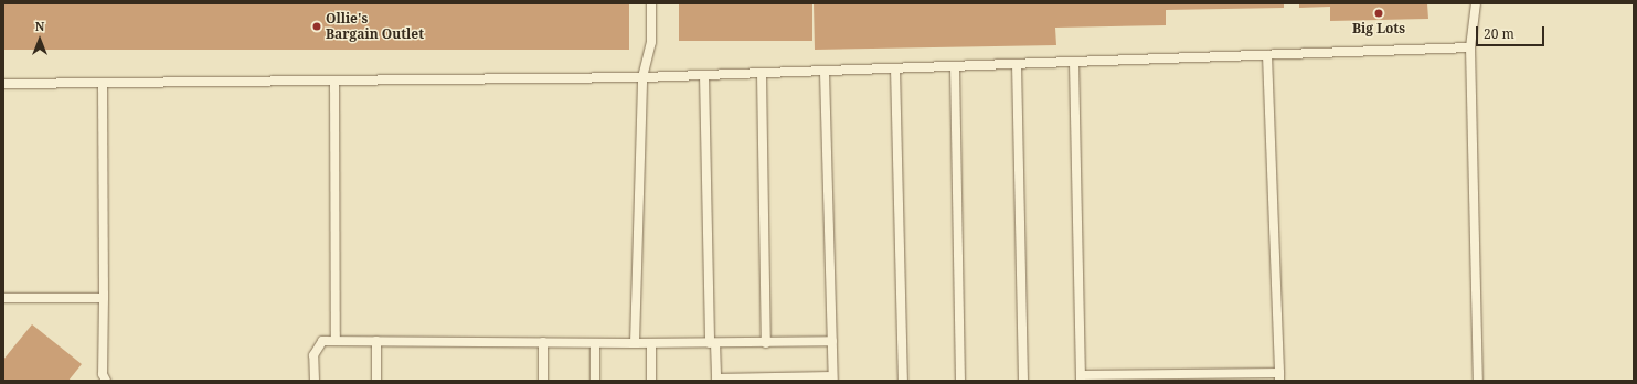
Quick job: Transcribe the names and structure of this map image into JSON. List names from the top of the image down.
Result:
{
  "places": ["Big Lots", "Ollie's Bargain Outlet"],
  "scale_bar": "20 m",
  "north": "top"
}
